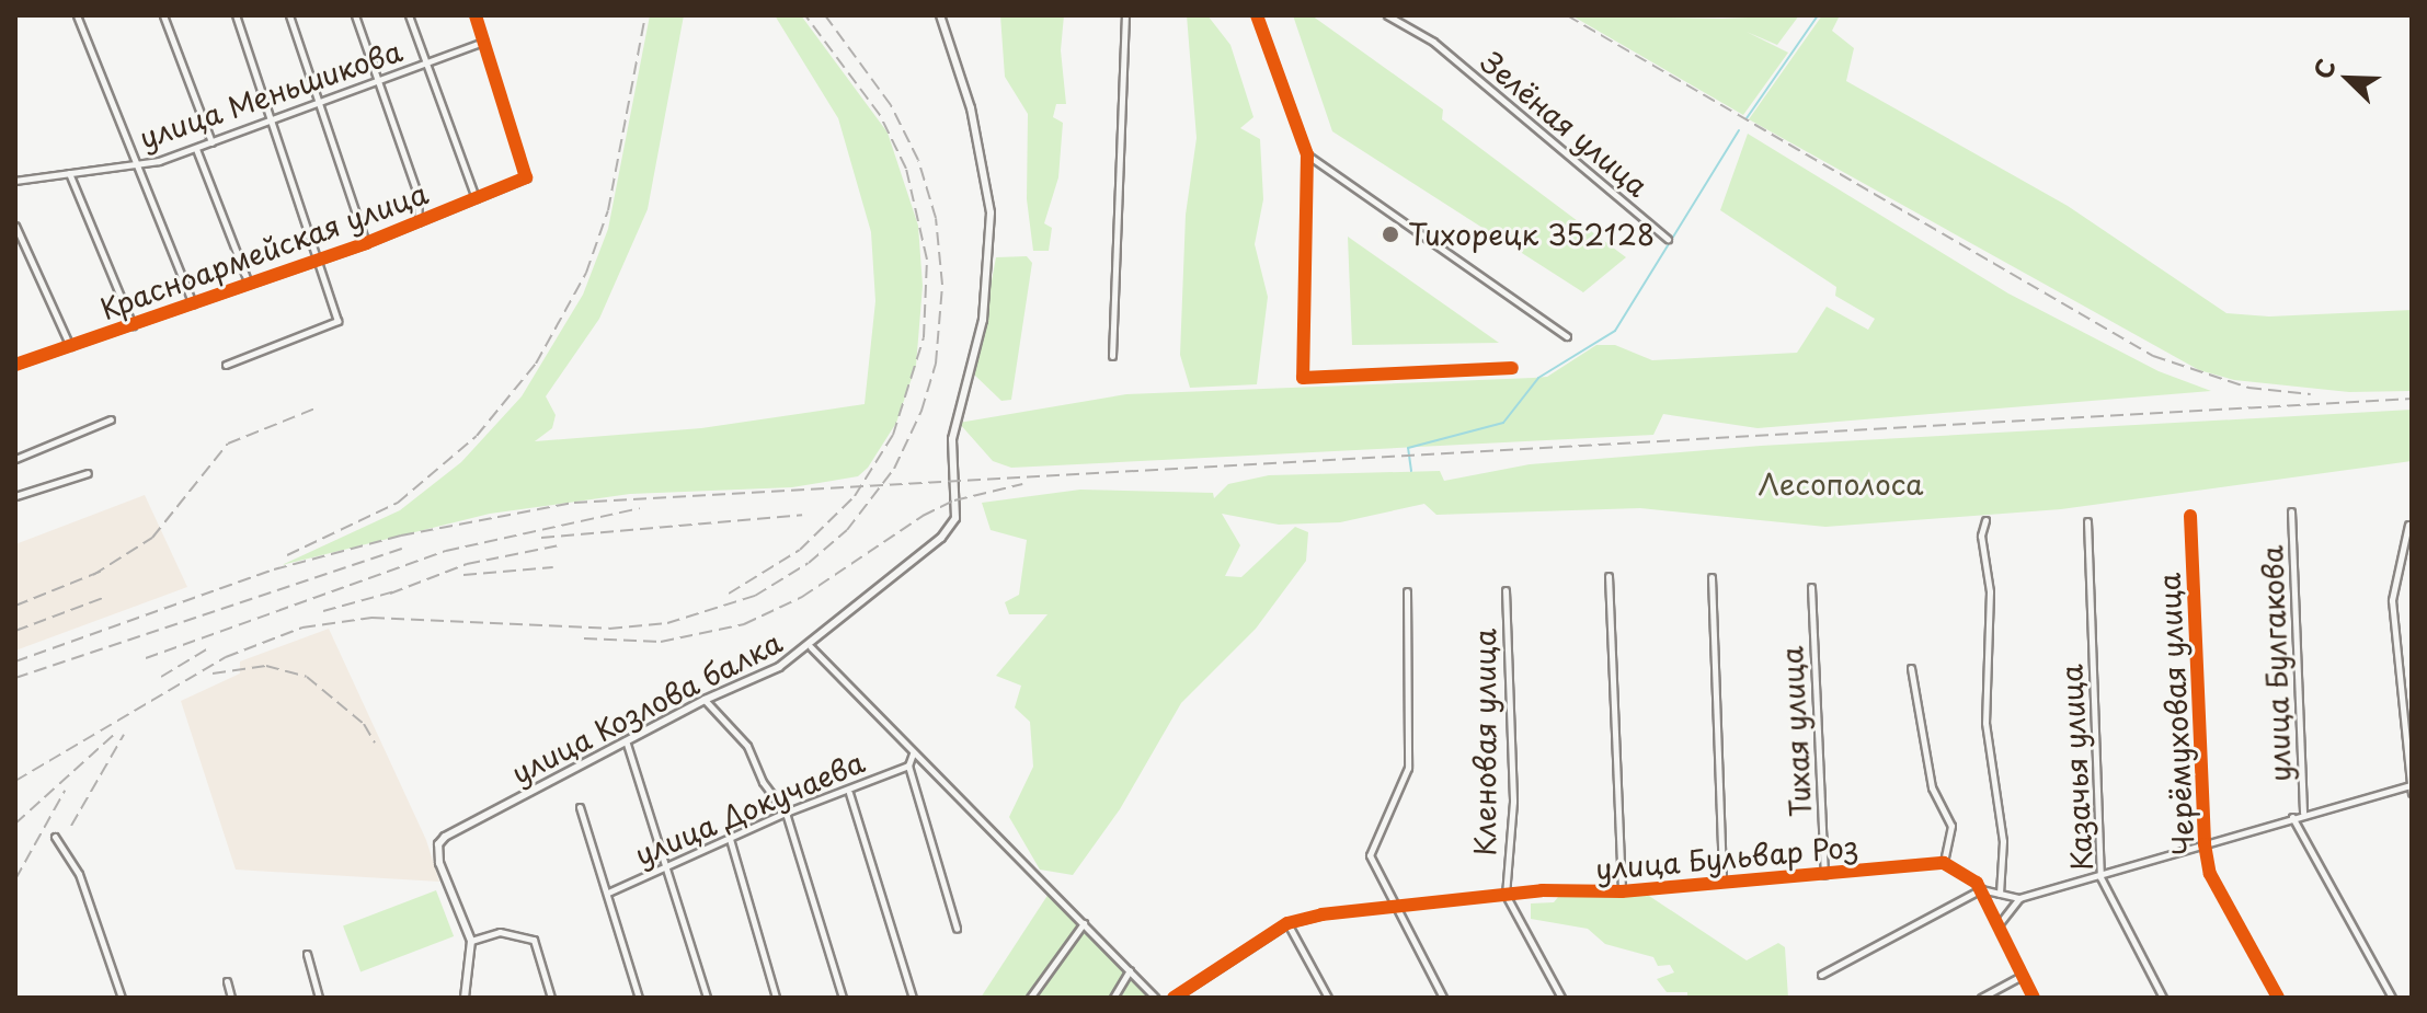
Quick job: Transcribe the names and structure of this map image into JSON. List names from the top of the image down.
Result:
{
  "streets": {
    "main road": ["улица Козлова балка"],
    "street": [
      "улица Меньшикова",
      "Зелёная улица",
      "Красноармейская улица",
      "улица Булгакова",
      "Черёмуховая улица",
      "Тихая улица",
      "Кленовая улица",
      "Казачья улица",
      "улица Докучаева",
      "улица Бульвар Роз"
    ]
  },
  "crossings": [
    ["улица Меньшикова", "Красноармейская улица"],
    ["Тихая улица", "улица Бульвар Роз"],
    ["Кленовая улица", "улица Бульвар Роз"]
  ],
  "parks": ["Лесополоса"],
  "places": ["Тихорецк 352128"],
  "north": "top left"
}
